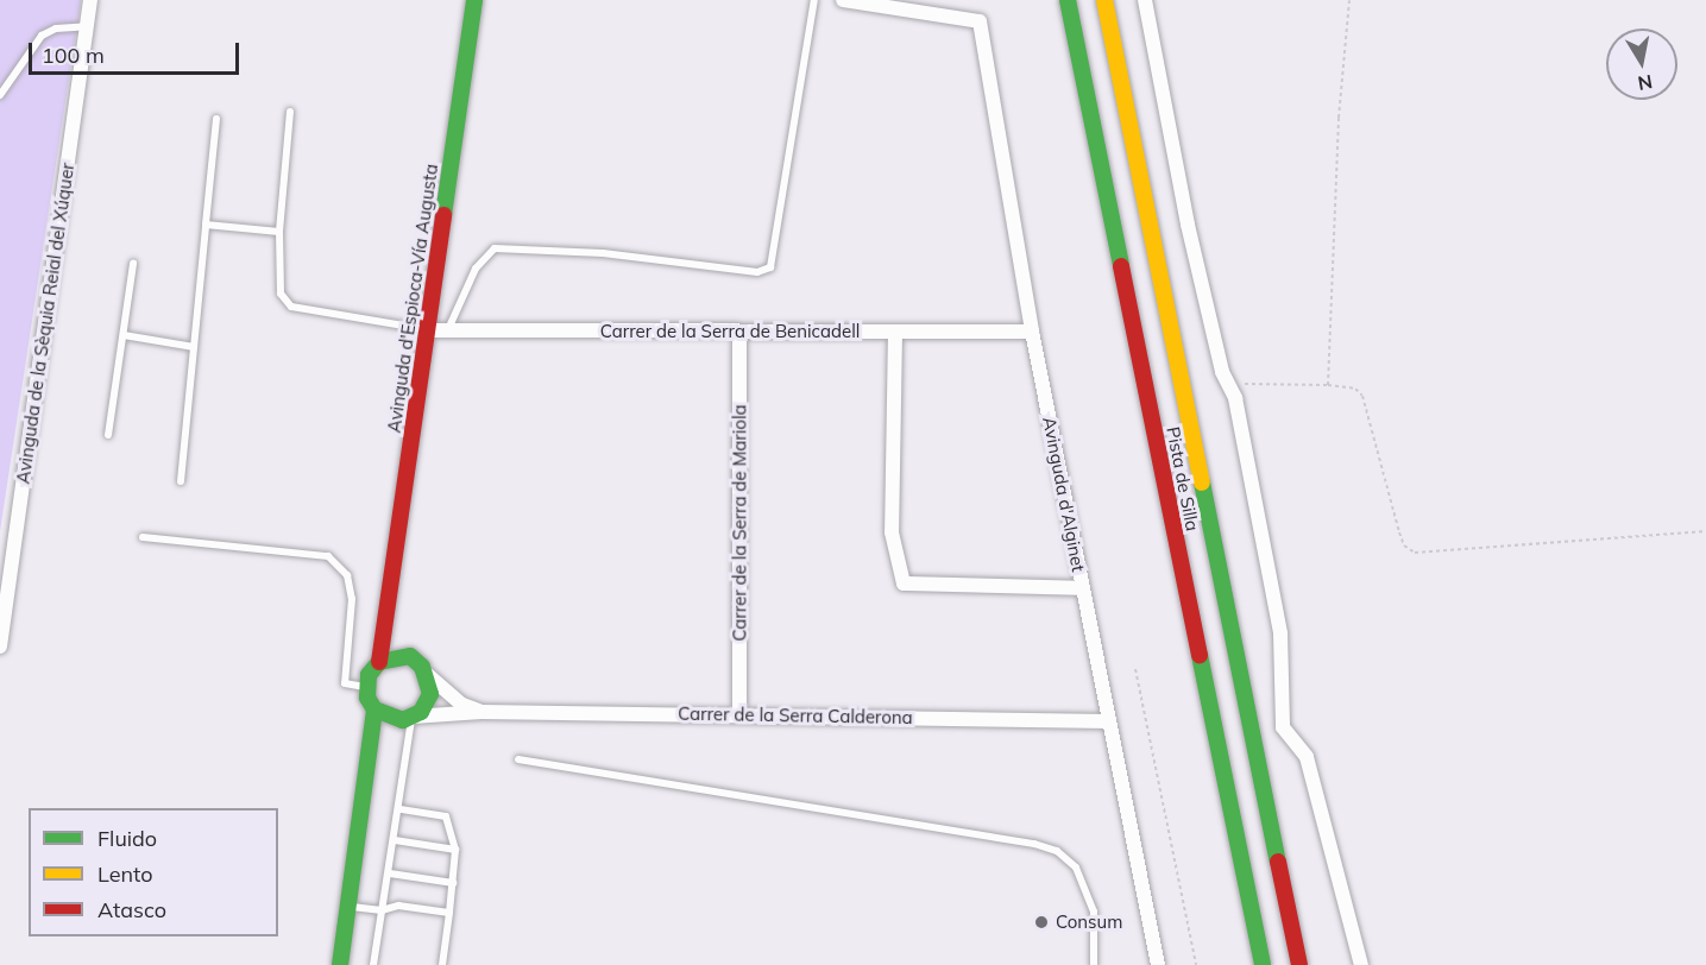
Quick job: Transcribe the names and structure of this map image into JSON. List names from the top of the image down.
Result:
{
  "streets": {
    "main road": ["Avinguda d'Espioca-Vía Augusta", "Pista de Silla"],
    "street": [
      "Avinguda de la Sèquia Reial del Xúquer",
      "Carrer de la Serra de Benicadell",
      "Avinguda d'Alginet",
      "Carrer de la Serra de Mariola",
      "Carrer de la Serra Calderona"
    ]
  },
  "crossings": [
    ["Avinguda d'Espioca-Vía Augusta", "Carrer de la Serra de Benicadell"],
    ["Avinguda d'Espioca-Vía Augusta", "Carrer de la Serra Calderona"],
    ["Carrer de la Serra de Benicadell", "Avinguda d'Alginet"],
    ["Carrer de la Serra de Benicadell", "Carrer de la Serra de Mariola"],
    ["Avinguda d'Alginet", "Carrer de la Serra Calderona"],
    ["Carrer de la Serra de Mariola", "Carrer de la Serra Calderona"]
  ],
  "places": ["Consum"],
  "legend": ["Fluido", "Lento", "Atasco"],
  "scale_bar": "100 m",
  "north": "bottom"
}
